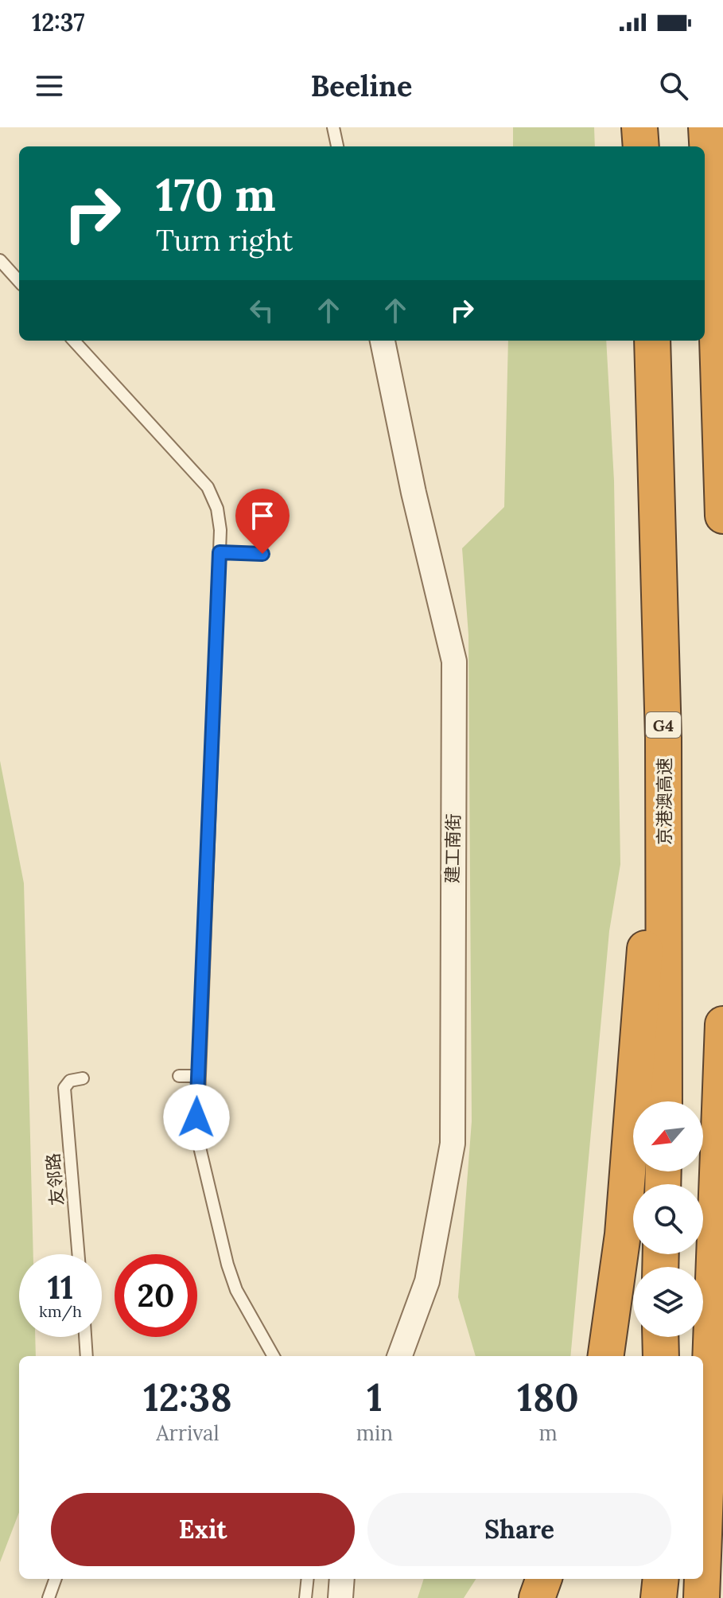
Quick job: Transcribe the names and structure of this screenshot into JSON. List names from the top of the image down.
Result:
{
  "streets": {
    "highway": ["G4", "京港澳高速"],
    "street": ["建工南街"],
    "lane": ["友邻路"]
  },
  "north": "bottom left",
  "page": {
    "status": "12:37",
    "header": "Beeline",
    "turn": ["170 m", "Turn right"],
    "speed": "11 km/h",
    "limit": "20",
    "eta": [
      "12:38",
      "Arrival",
      "1",
      "min",
      "180",
      "m"
    ],
    "buttons": ["Exit", "Share"]
  }
}
